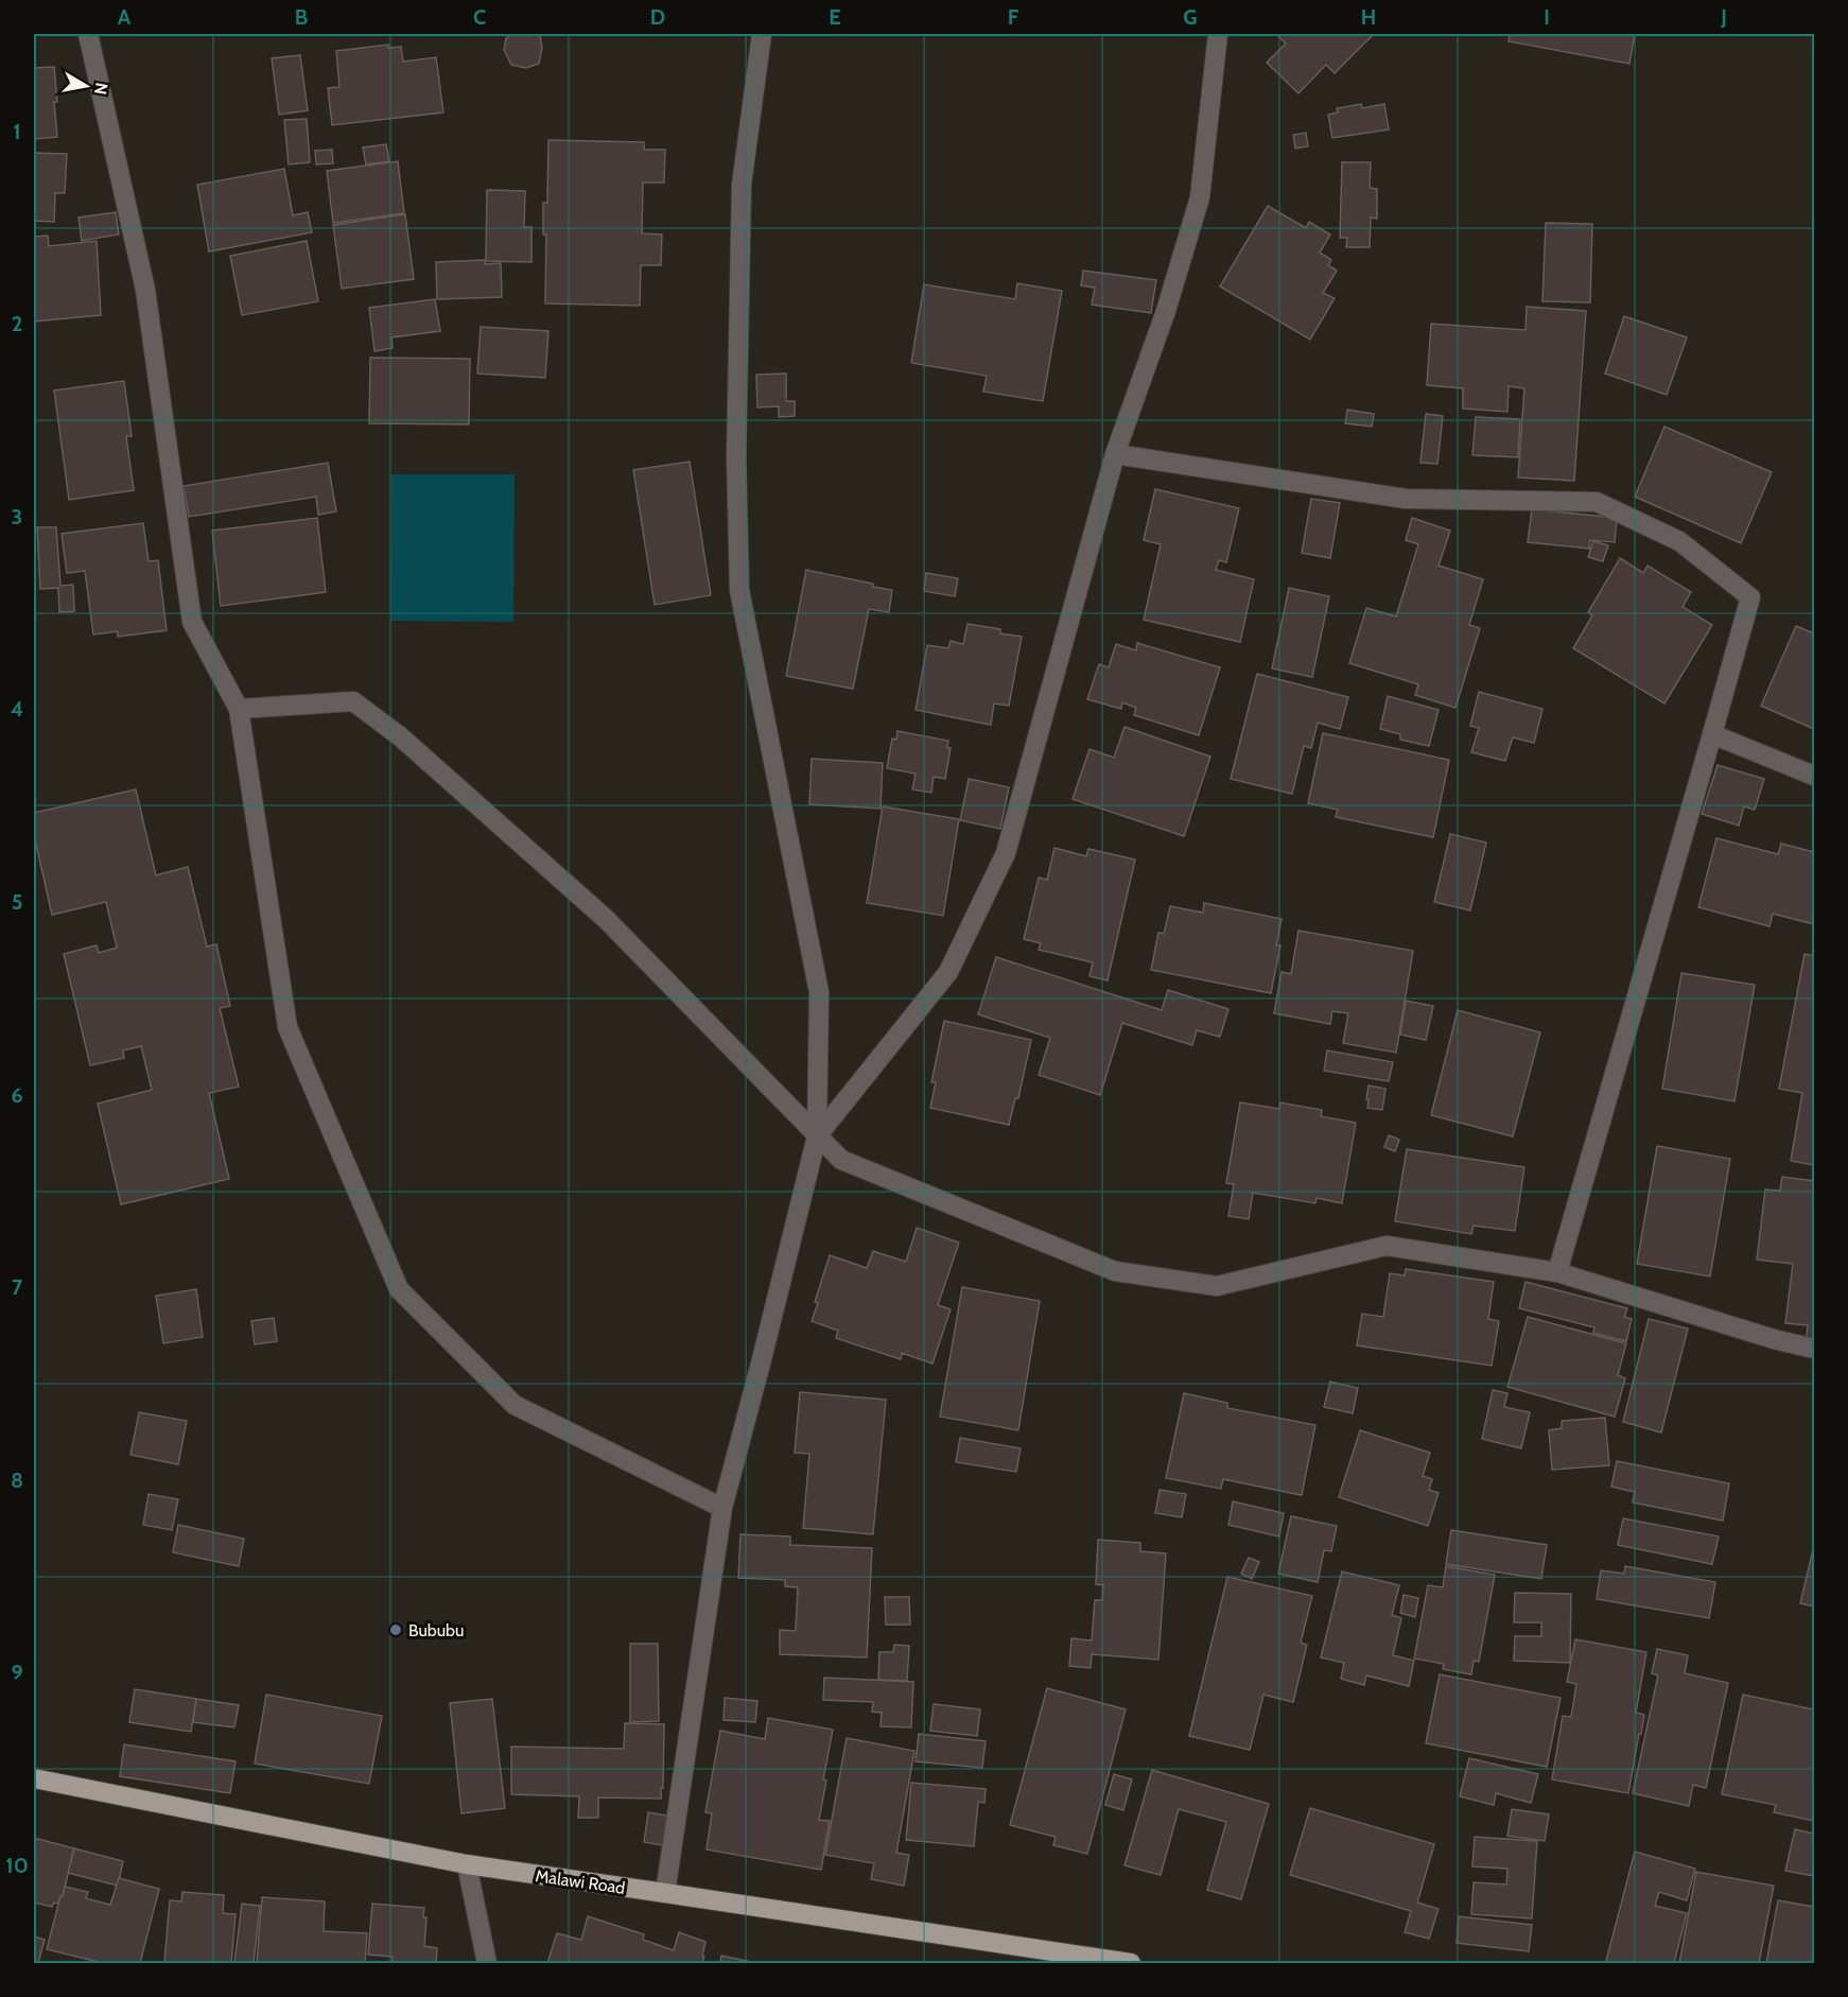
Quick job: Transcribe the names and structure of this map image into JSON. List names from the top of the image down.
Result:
{
  "streets": {
    "main road": ["Malawi Road"]
  },
  "places": ["Bububu"],
  "north": "right",
  "grid": {
    "columns": [
      "A",
      "B",
      "C",
      "D",
      "E",
      "F",
      "G",
      "H",
      "I",
      "J"
    ],
    "rows": [
      "1",
      "2",
      "3",
      "4",
      "5",
      "6",
      "7",
      "8",
      "9",
      "10"
    ]
  }
}
